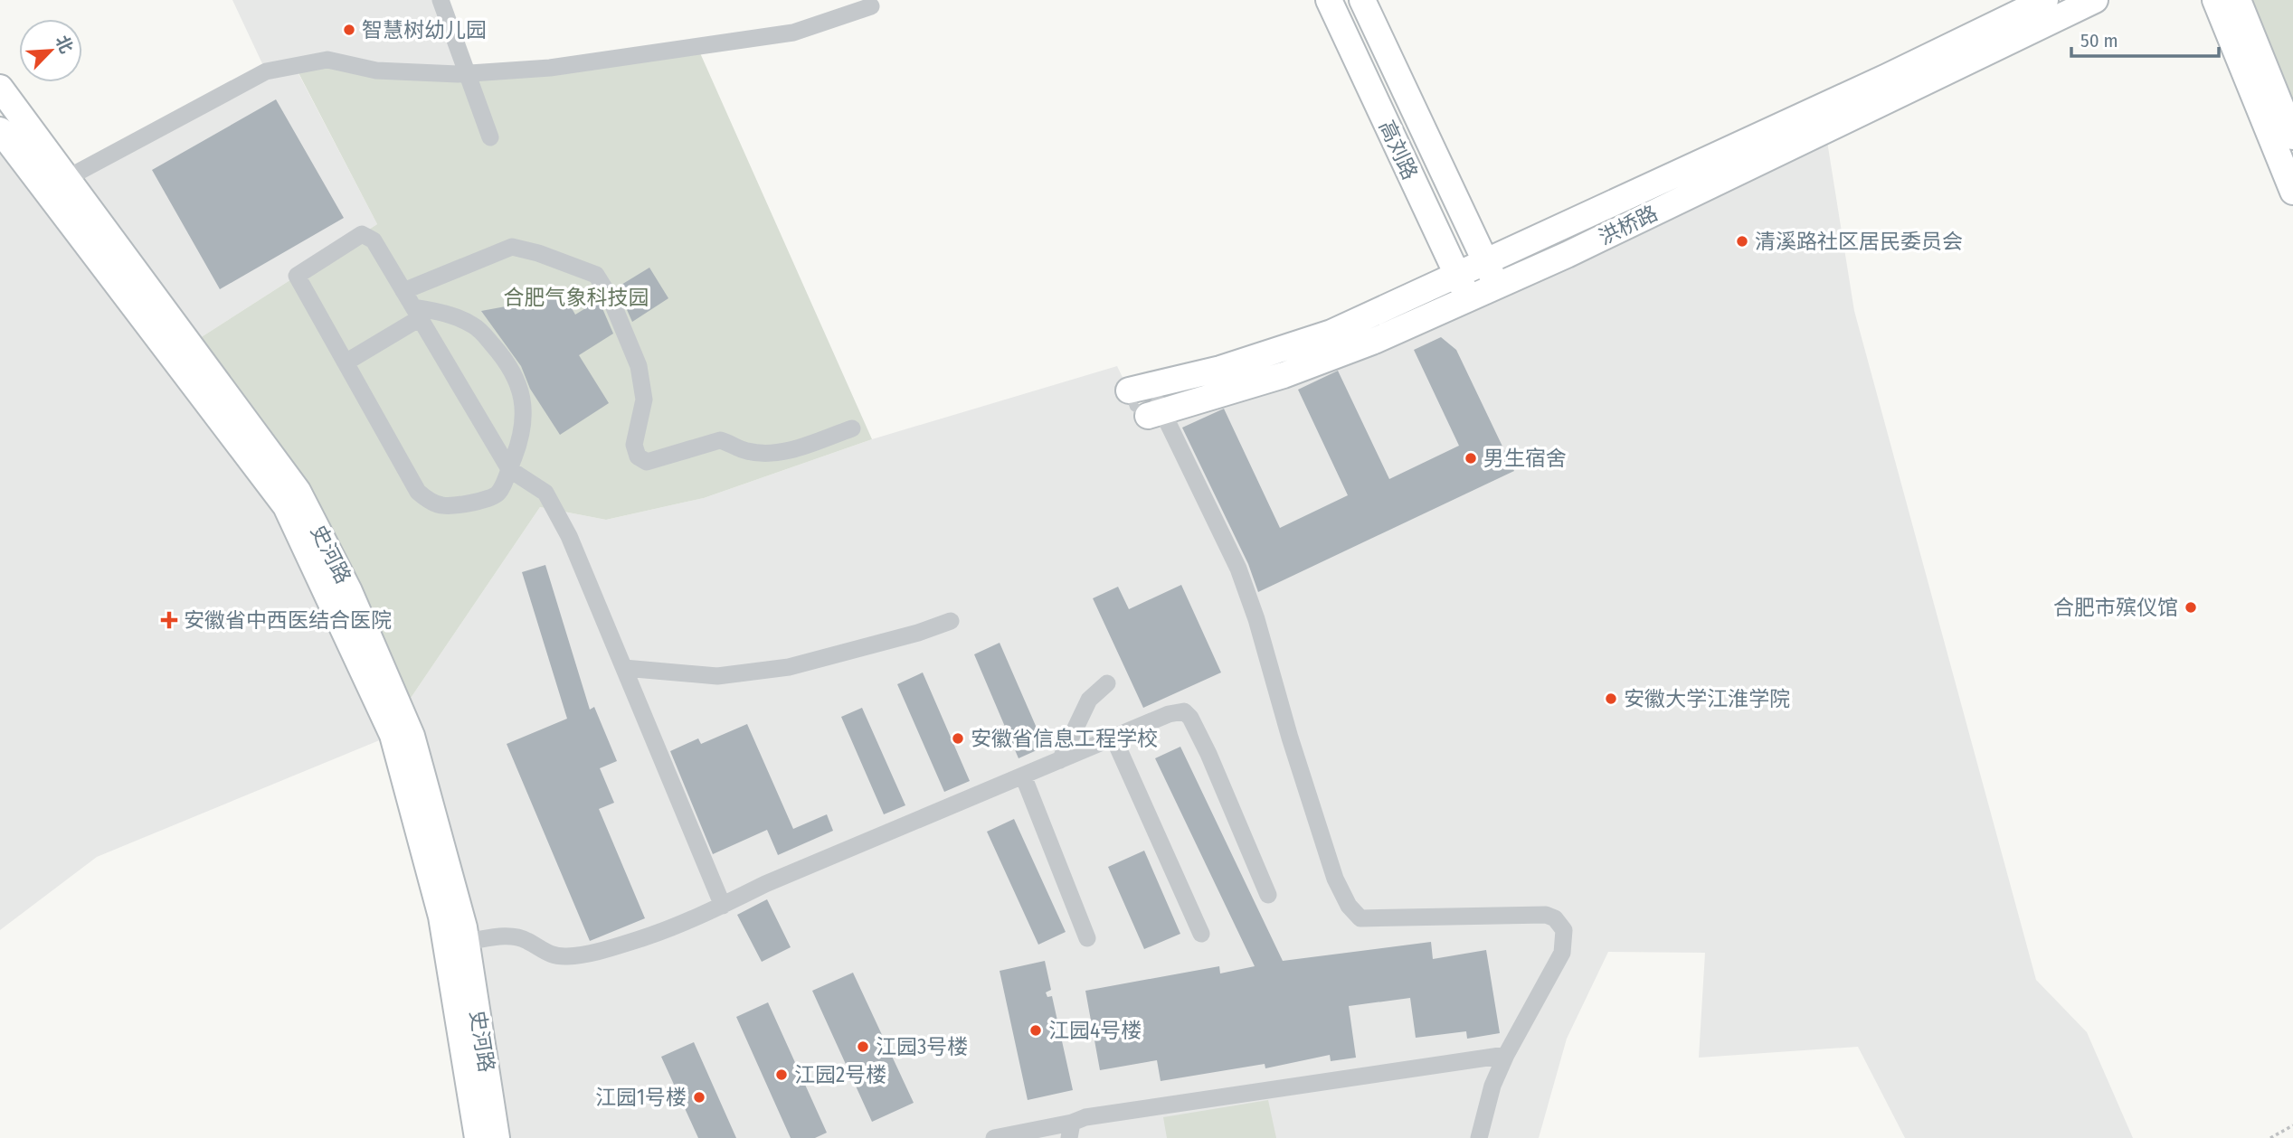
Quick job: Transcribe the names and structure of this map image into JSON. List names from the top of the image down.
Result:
{
  "streets": {
    "street": ["高刘路", "洪桥路", "史河路"]
  },
  "crossings": [
    ["高刘路", "洪桥路"]
  ],
  "parks": ["合肥气象科技园"],
  "places": {
    "other": [
      "智慧树幼儿园",
      "清溪路社区居民委员会",
      "男生宿舍",
      "合肥市殡仪馆",
      "安徽大学江淮学院",
      "安徽省信息工程学校",
      "江园4号楼",
      "江园3号楼",
      "江园2号楼",
      "江园1号楼"
    ],
    "health": ["安徽省中西医结合医院"]
  },
  "scale_bar": "50 m",
  "north": "top right"
}
